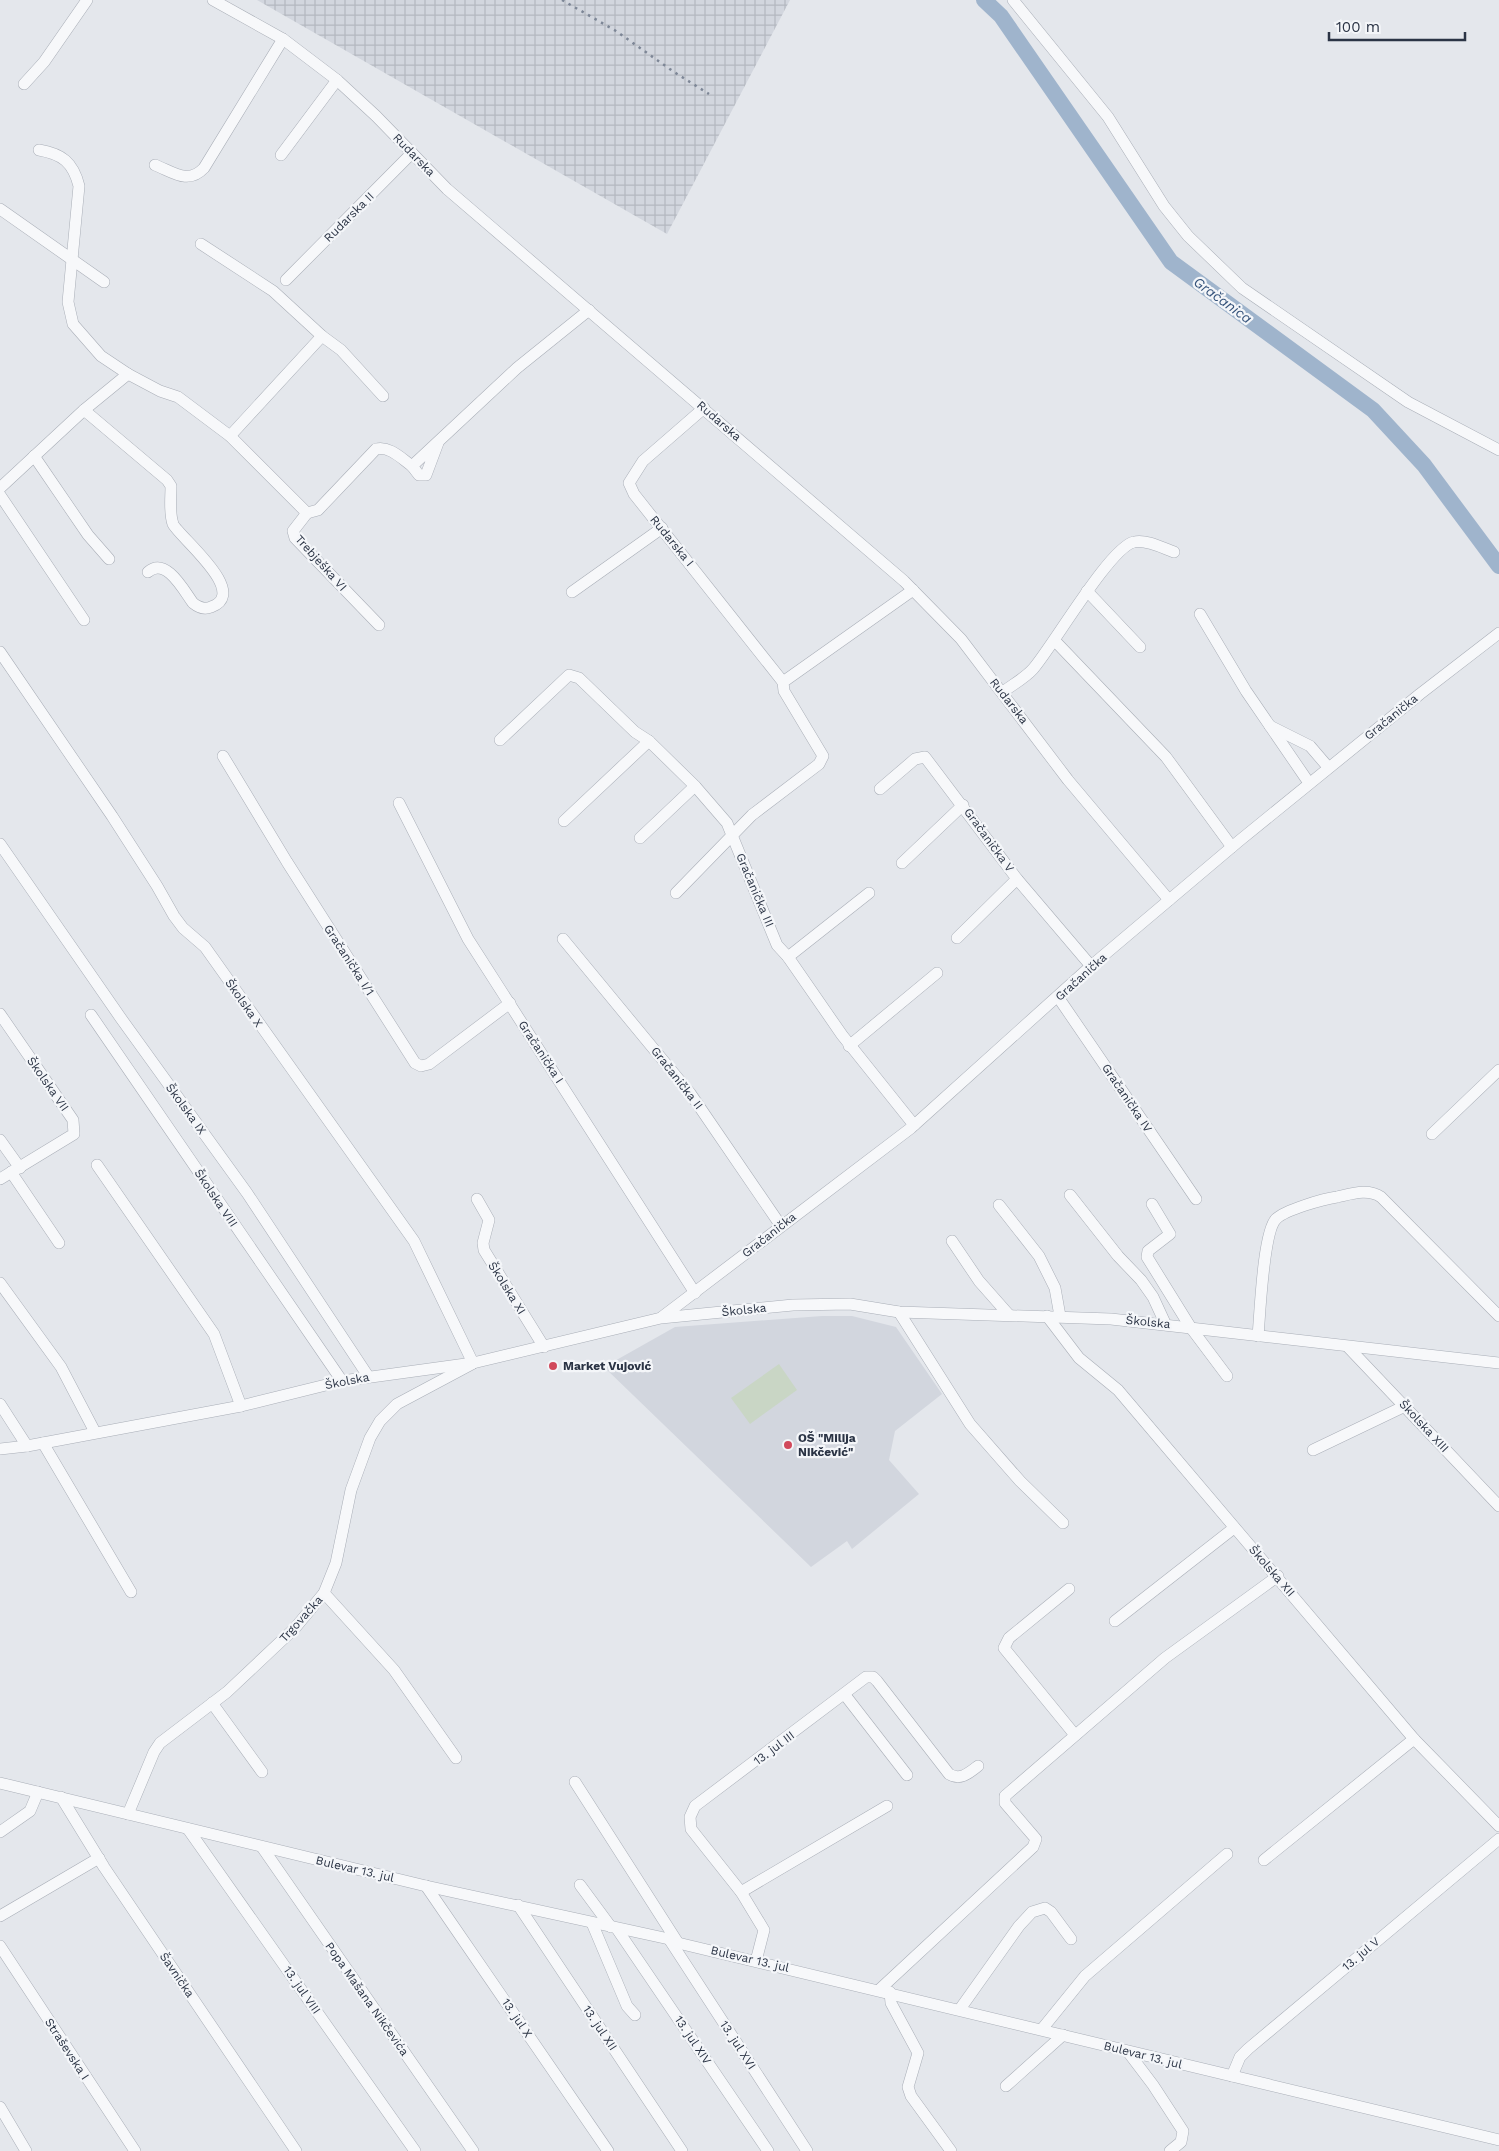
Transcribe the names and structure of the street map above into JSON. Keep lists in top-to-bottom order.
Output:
{
  "streets": {
    "street": [
      "Rudarska",
      "Rudarska II",
      "Rudarska I",
      "Trebješka VI",
      "Gračanička",
      "Gračanička V",
      "Gračanička III",
      "Gračanička I/1",
      "Školska X",
      "Gračanička I",
      "Gračanička II",
      "Školska VII",
      "Gračanička IV",
      "Školska IX",
      "Školska VIII",
      "Školska XI",
      "Školska",
      "Školska XIII",
      "Školska XII",
      "Trgovačka",
      "13. jul III",
      "Bulevar 13. jul",
      "13. jul V",
      "Šavnička",
      "13. jul VIII",
      "Popa Mašana Nikčevića",
      "13. jul X",
      "13. jul XII",
      "13. jul XIV",
      "13. jul XVI",
      "Straševska I"
    ]
  },
  "crossings": [
    ["Rudarska", "Rudarska II"],
    ["Rudarska", "Rudarska I"],
    ["Rudarska", "Gračanička"],
    ["Rudarska I", "Gračanička III"],
    ["Gračanička", "Gračanička V"],
    ["Gračanička", "Gračanička III"],
    ["Gračanička", "Gračanička I"],
    ["Gračanička", "Gračanička II"],
    ["Gračanička", "Gračanička IV"],
    ["Gračanička", "Školska"],
    ["Gračanička I/1", "Gračanička I"],
    ["Školska X", "Školska"],
    ["Školska X", "Trgovačka"],
    ["Školska IX", "Školska"],
    ["Školska VIII", "Školska"],
    ["Školska XI", "Školska"],
    ["Školska", "Školska XIII"],
    ["Školska", "Školska XII"],
    ["Školska", "Trgovačka"],
    ["Trgovačka", "Bulevar 13. jul"],
    ["13. jul III", "Bulevar 13. jul"],
    ["Bulevar 13. jul", "13. jul V"],
    ["Bulevar 13. jul", "Šavnička"],
    ["Bulevar 13. jul", "13. jul VIII"],
    ["Bulevar 13. jul", "Popa Mašana Nikčevića"],
    ["Bulevar 13. jul", "13. jul X"],
    ["Bulevar 13. jul", "13. jul XII"],
    ["Bulevar 13. jul", "13. jul XIV"],
    ["Bulevar 13. jul", "13. jul XVI"]
  ],
  "water": ["Gračanica"],
  "places": ["Market Vujović", "OŠ \"Milija Nikčević\""],
  "scale_bar": "100 m"
}
